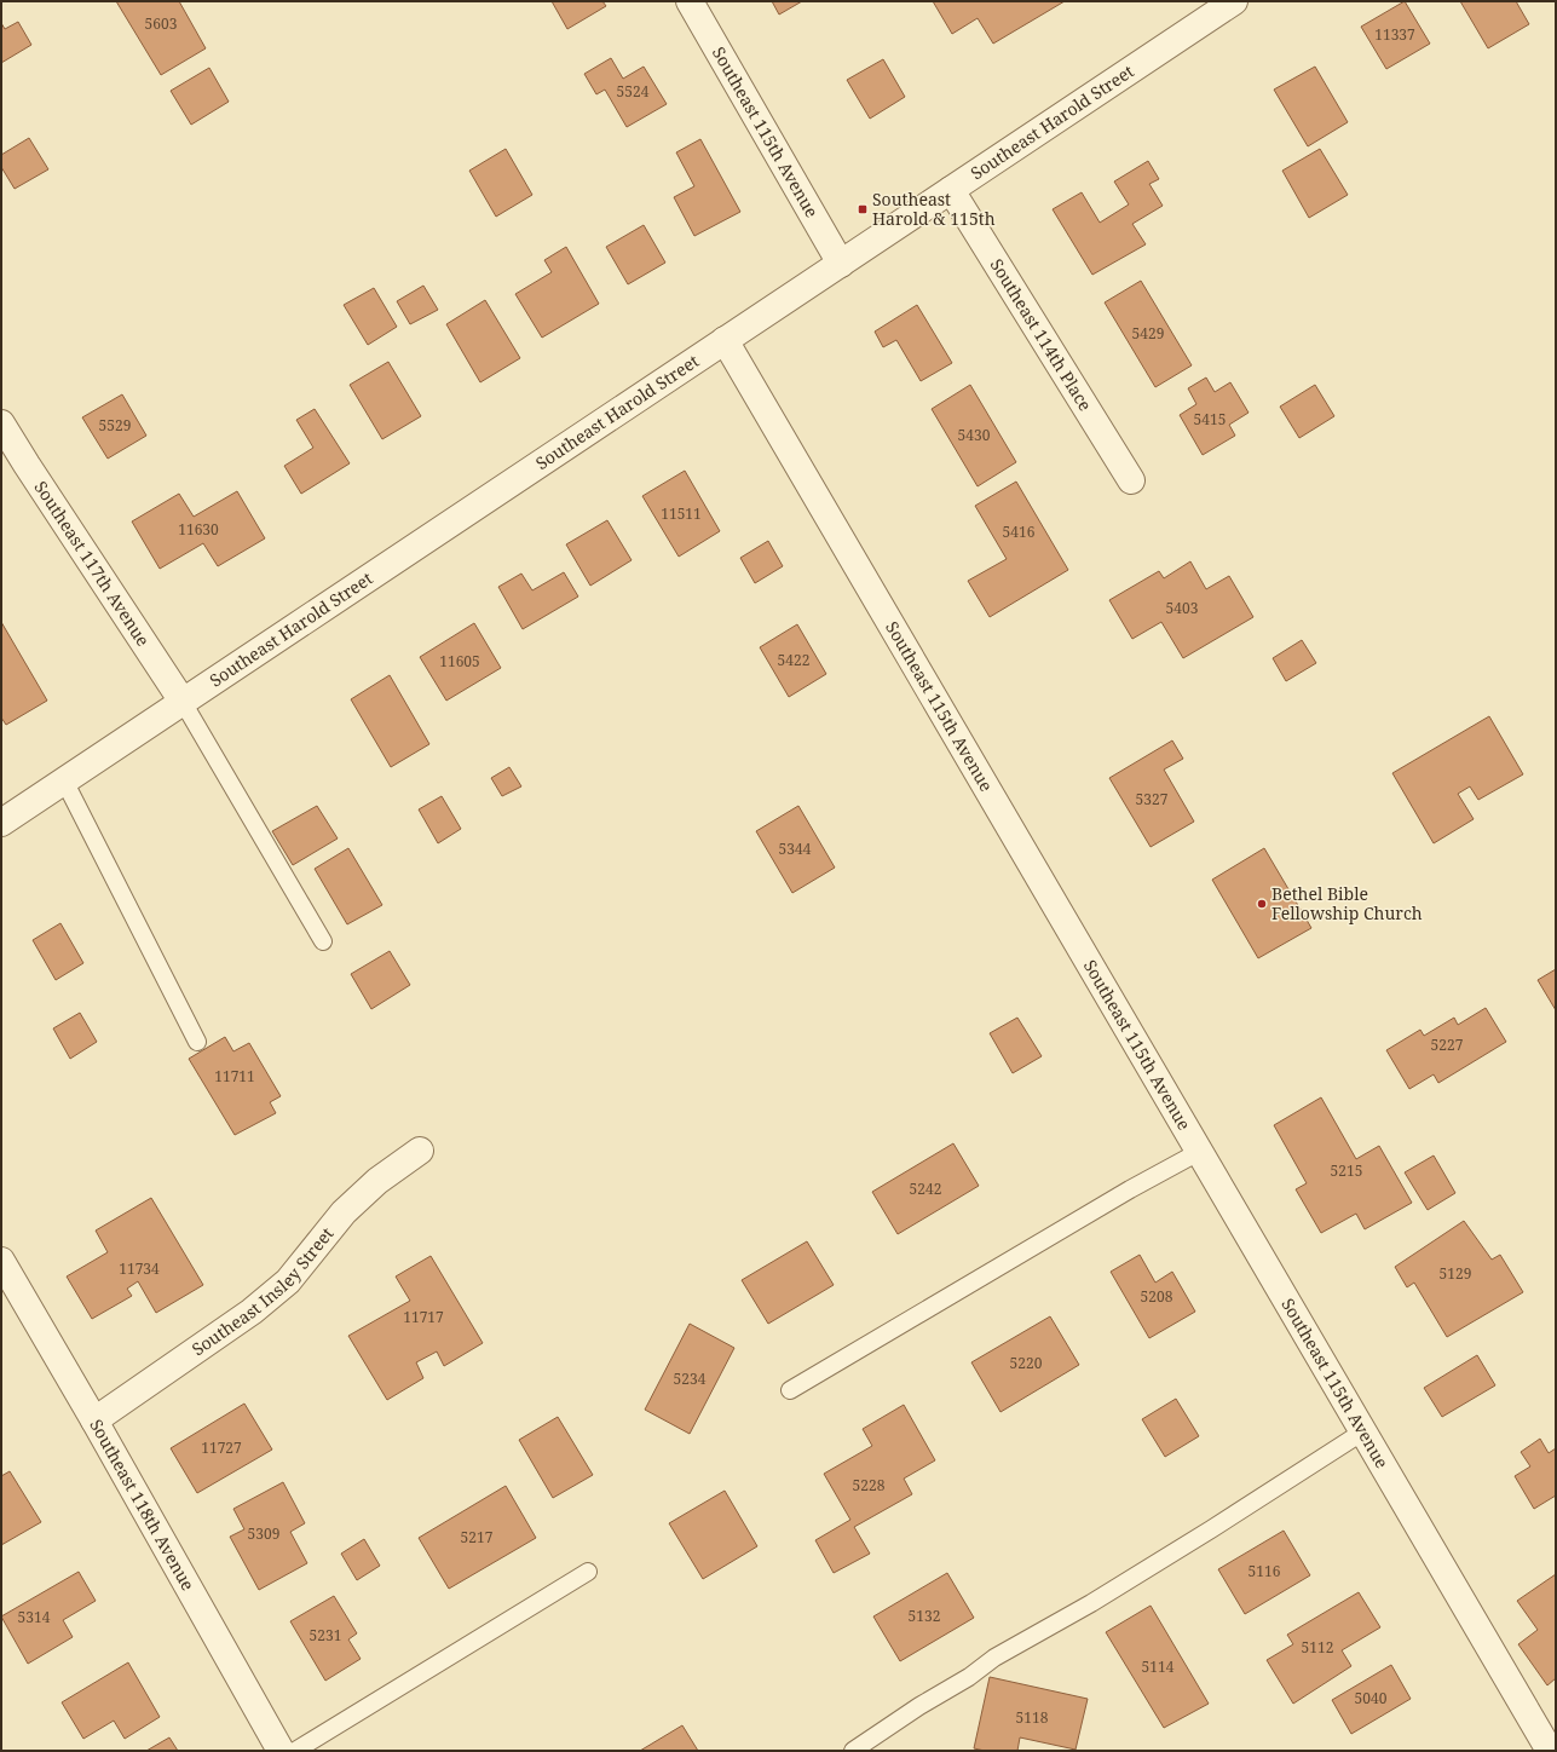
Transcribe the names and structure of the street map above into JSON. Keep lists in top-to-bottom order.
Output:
{
  "streets": {
    "street": [
      "Southeast Harold Street",
      "Southeast 115th Avenue",
      "Southeast 114th Place",
      "Southeast 117th Avenue",
      "Southeast Insley Street",
      "Southeast 118th Avenue"
    ]
  },
  "crossings": [
    ["Southeast Harold Street", "Southeast 115th Avenue"],
    ["Southeast Harold Street", "Southeast 114th Place"],
    ["Southeast Harold Street", "Southeast 117th Avenue"],
    ["Southeast Insley Street", "Southeast 118th Avenue"]
  ],
  "places": {
    "transit": ["Southeast Harold & 115th"],
    "other": ["Bethel Bible Fellowship Church"]
  },
  "house_numbers": [
    "5603",
    "11337",
    "5524",
    "5429",
    "5415",
    "5529",
    "5430",
    "11511",
    "11630",
    "5416",
    "5403",
    "5422",
    "11605",
    "5327",
    "5344",
    "5227",
    "11711",
    "5215",
    "5242",
    "11734",
    "5129",
    "5208",
    "11717",
    "5220",
    "5234",
    "11727",
    "5228",
    "5309",
    "5217",
    "5116",
    "5132",
    "5314",
    "5231",
    "5112",
    "5114",
    "5040",
    "5118"
  ]
}
